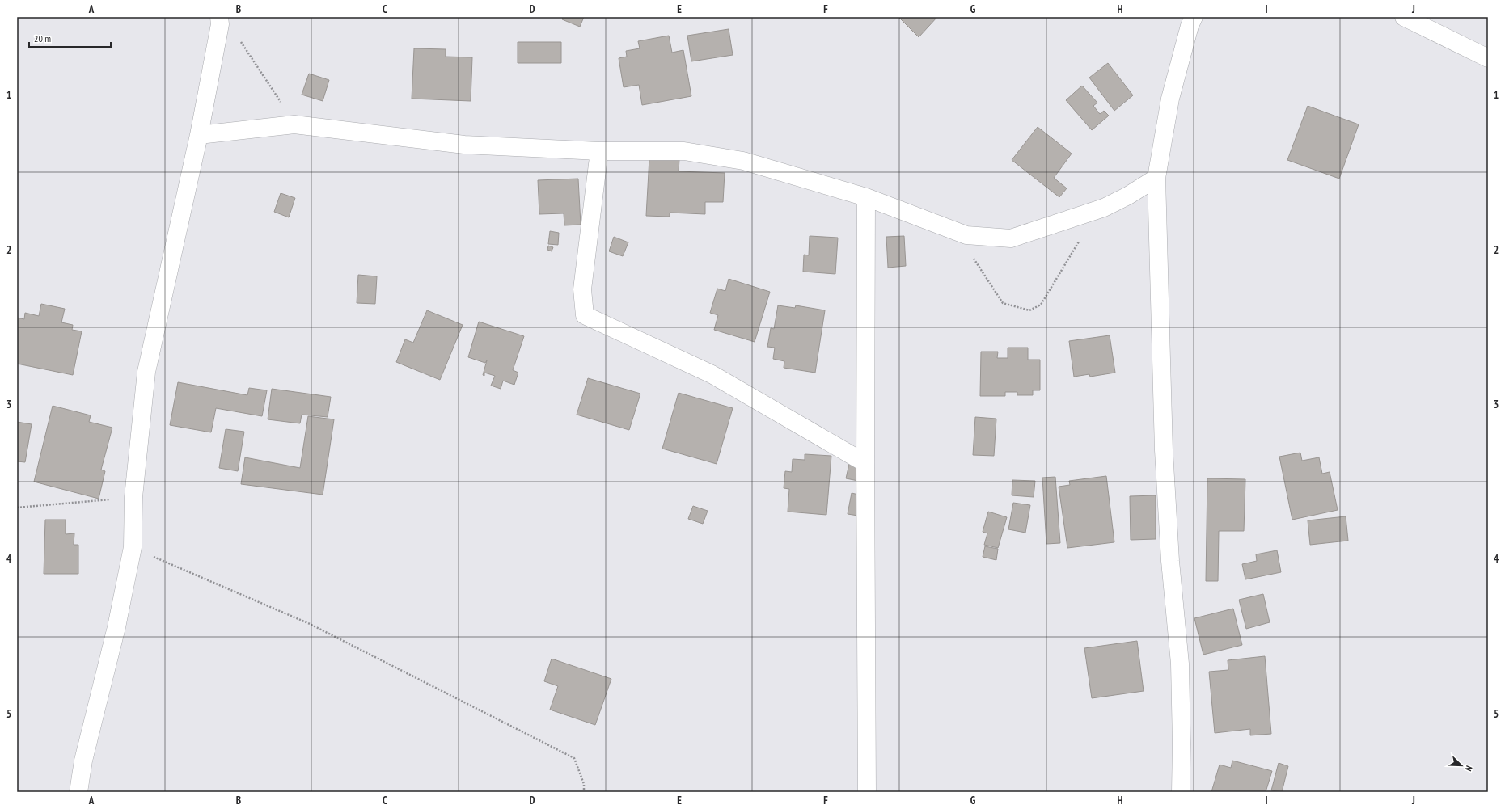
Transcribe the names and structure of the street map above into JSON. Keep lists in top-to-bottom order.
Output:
{
  "scale_bar": "20 m",
  "north": "bottom right",
  "grid": {
    "columns": [
      "A",
      "B",
      "C",
      "D",
      "E",
      "F",
      "G",
      "H",
      "I",
      "J"
    ],
    "rows": [
      "1",
      "2",
      "3",
      "4",
      "5"
    ]
  }
}
